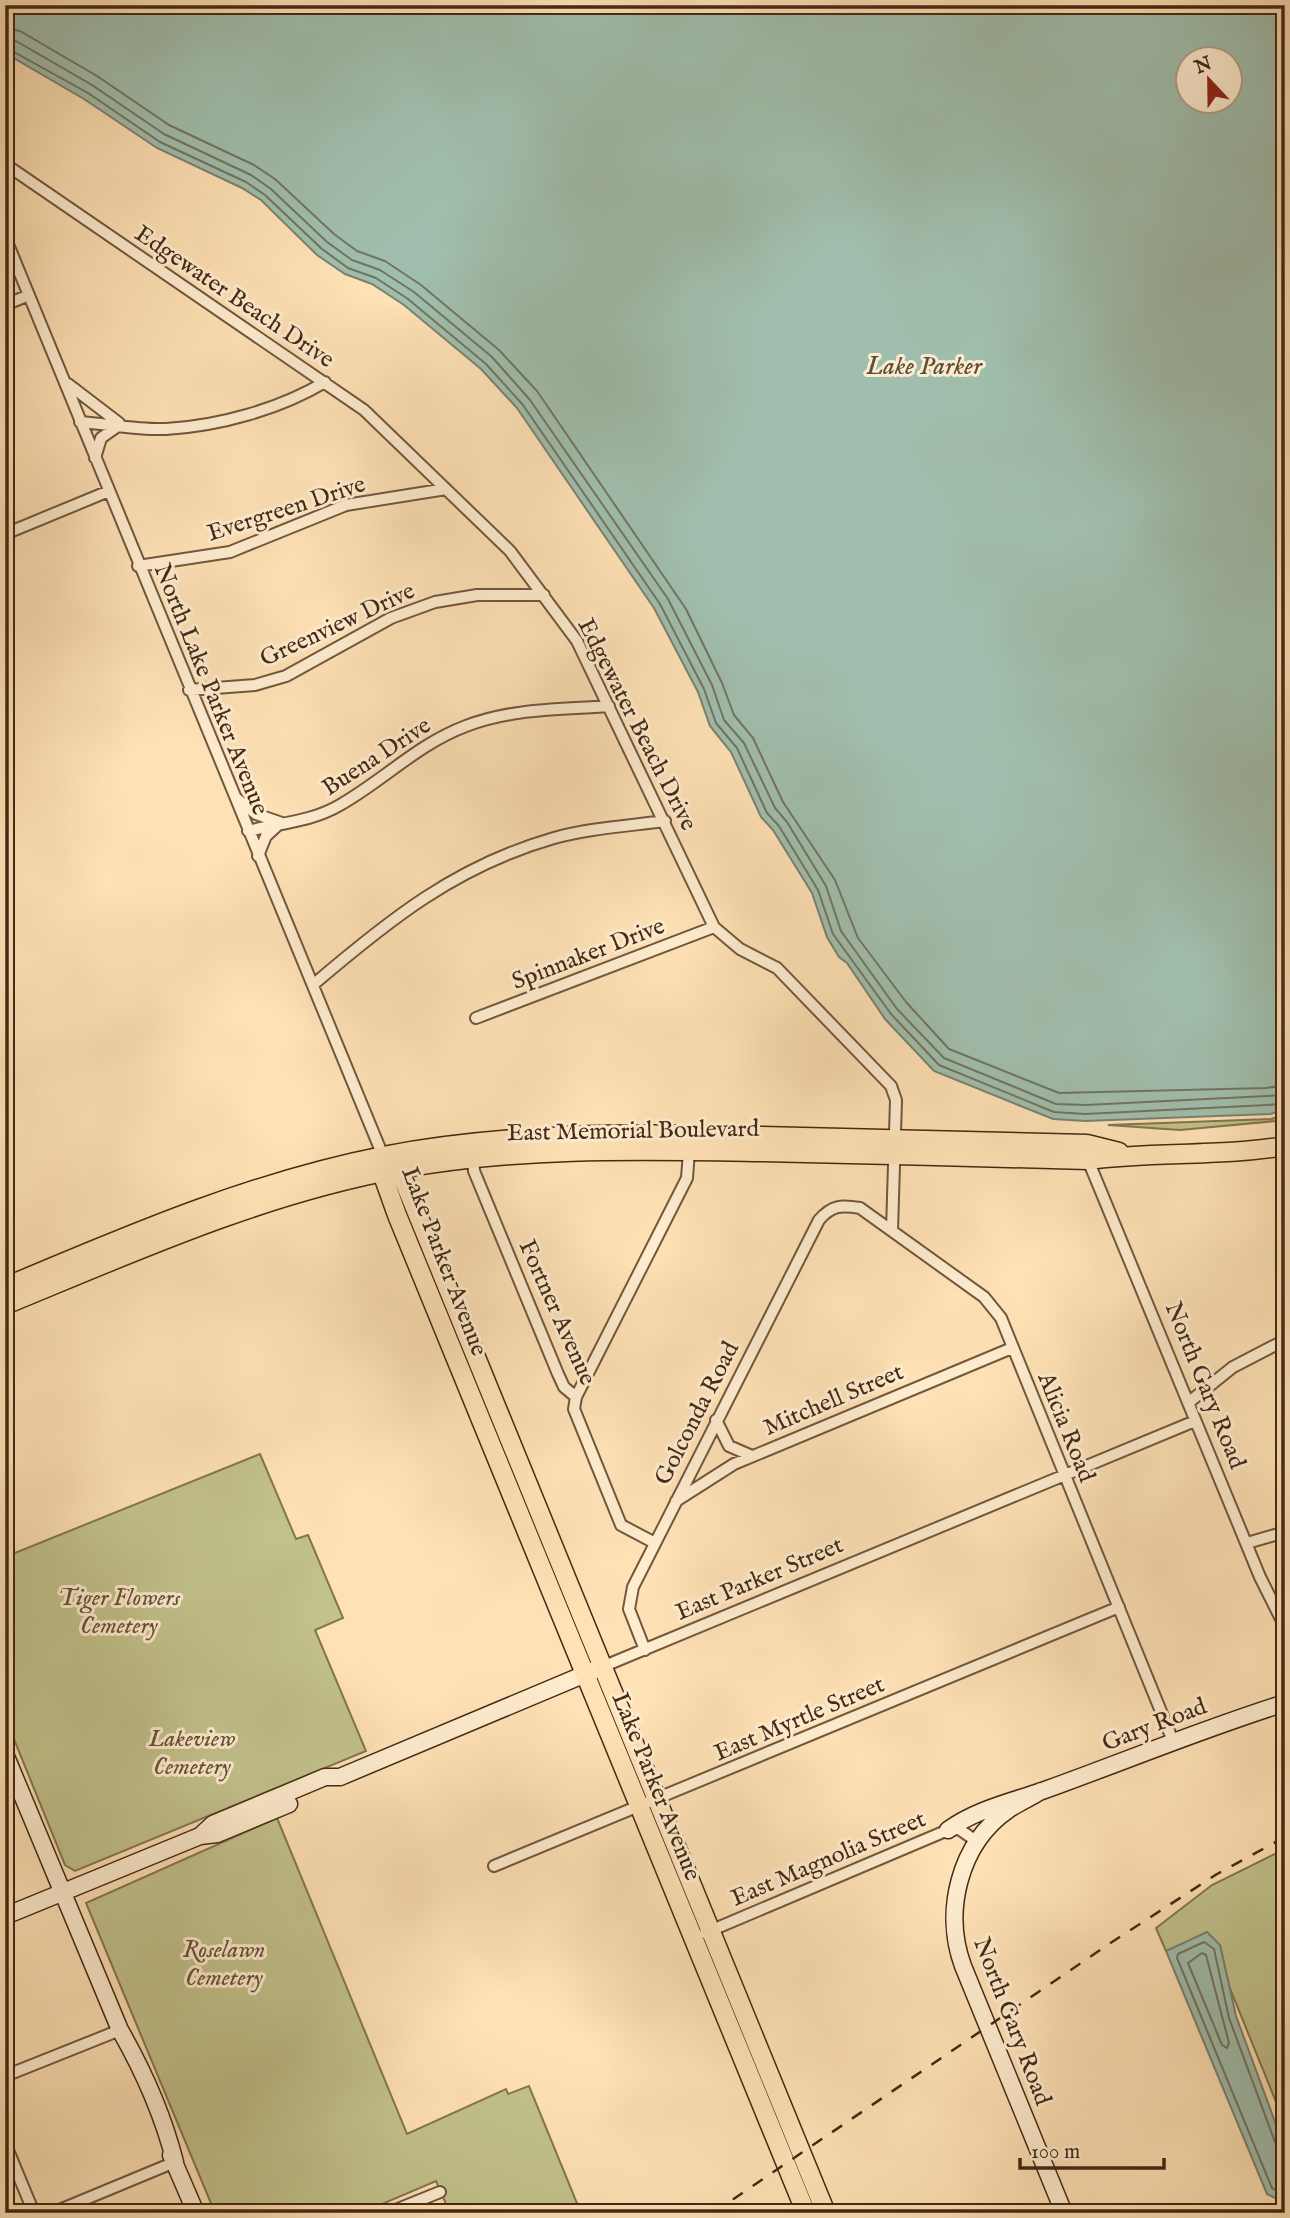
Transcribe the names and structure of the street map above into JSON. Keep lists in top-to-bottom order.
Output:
{
  "streets": {
    "main road": ["East Memorial Boulevard", "Lake Parker Avenue"],
    "street": [
      "Edgewater Beach Drive",
      "Evergreen Drive",
      "Greenview Drive",
      "North Lake Parker Avenue",
      "Buena Drive",
      "Spinnaker Drive",
      "Fortner Avenue",
      "North Gary Road",
      "Mitchell Street",
      "Golconda Road",
      "Alicia Road",
      "East Parker Street",
      "East Myrtle Street",
      "Gary Road",
      "East Magnolia Street"
    ]
  },
  "crossings": [
    ["Edgewater Beach Drive", "Evergreen Drive"],
    ["Edgewater Beach Drive", "Greenview Drive"],
    ["Edgewater Beach Drive", "Buena Drive"],
    ["Edgewater Beach Drive", "Spinnaker Drive"],
    ["Edgewater Beach Drive", "East Memorial Boulevard"],
    ["Edgewater Beach Drive", "Alicia Road"],
    ["Evergreen Drive", "North Lake Parker Avenue"],
    ["Greenview Drive", "North Lake Parker Avenue"],
    ["North Lake Parker Avenue", "Buena Drive"],
    ["North Lake Parker Avenue", "East Memorial Boulevard"],
    ["North Lake Parker Avenue", "Lake Parker Avenue"],
    ["East Memorial Boulevard", "Lake Parker Avenue"],
    ["East Memorial Boulevard", "Fortner Avenue"],
    ["East Memorial Boulevard", "North Gary Road"],
    ["Lake Parker Avenue", "East Parker Street"],
    ["Lake Parker Avenue", "East Myrtle Street"],
    ["Lake Parker Avenue", "East Magnolia Street"],
    ["Fortner Avenue", "Golconda Road"],
    ["North Gary Road", "East Parker Street"],
    ["North Gary Road", "Gary Road"],
    ["North Gary Road", "East Magnolia Street"],
    ["Mitchell Street", "Golconda Road"],
    ["Mitchell Street", "Alicia Road"],
    ["Golconda Road", "Alicia Road"],
    ["Golconda Road", "East Parker Street"],
    ["Alicia Road", "East Parker Street"],
    ["Alicia Road", "East Myrtle Street"],
    ["Alicia Road", "Gary Road"]
  ],
  "water": ["Lake Parker"],
  "parks": ["Tiger Flowers Cemetery", "Lakeview Cemetery", "Roselawn Cemetery"],
  "scale_bar": "100 m",
  "north": "top"
}
